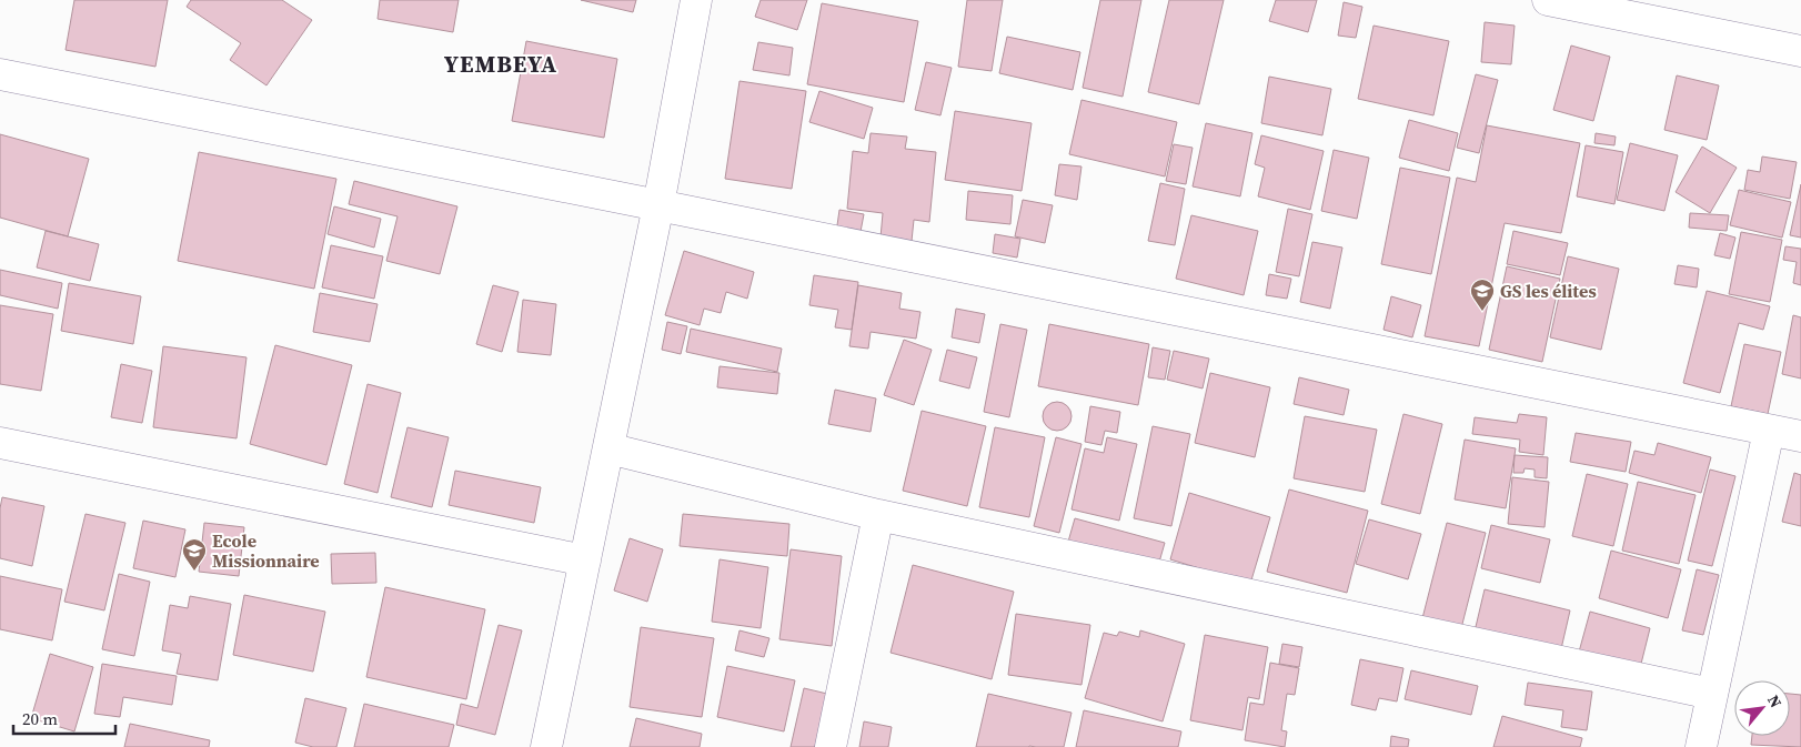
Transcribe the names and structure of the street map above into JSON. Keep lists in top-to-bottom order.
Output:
{
  "districts": ["YEMBEYA"],
  "places": {
    "school or university": ["GS les élites", "Ecole Missionnaire"]
  },
  "scale_bar": "20 m",
  "north": "top right"
}
